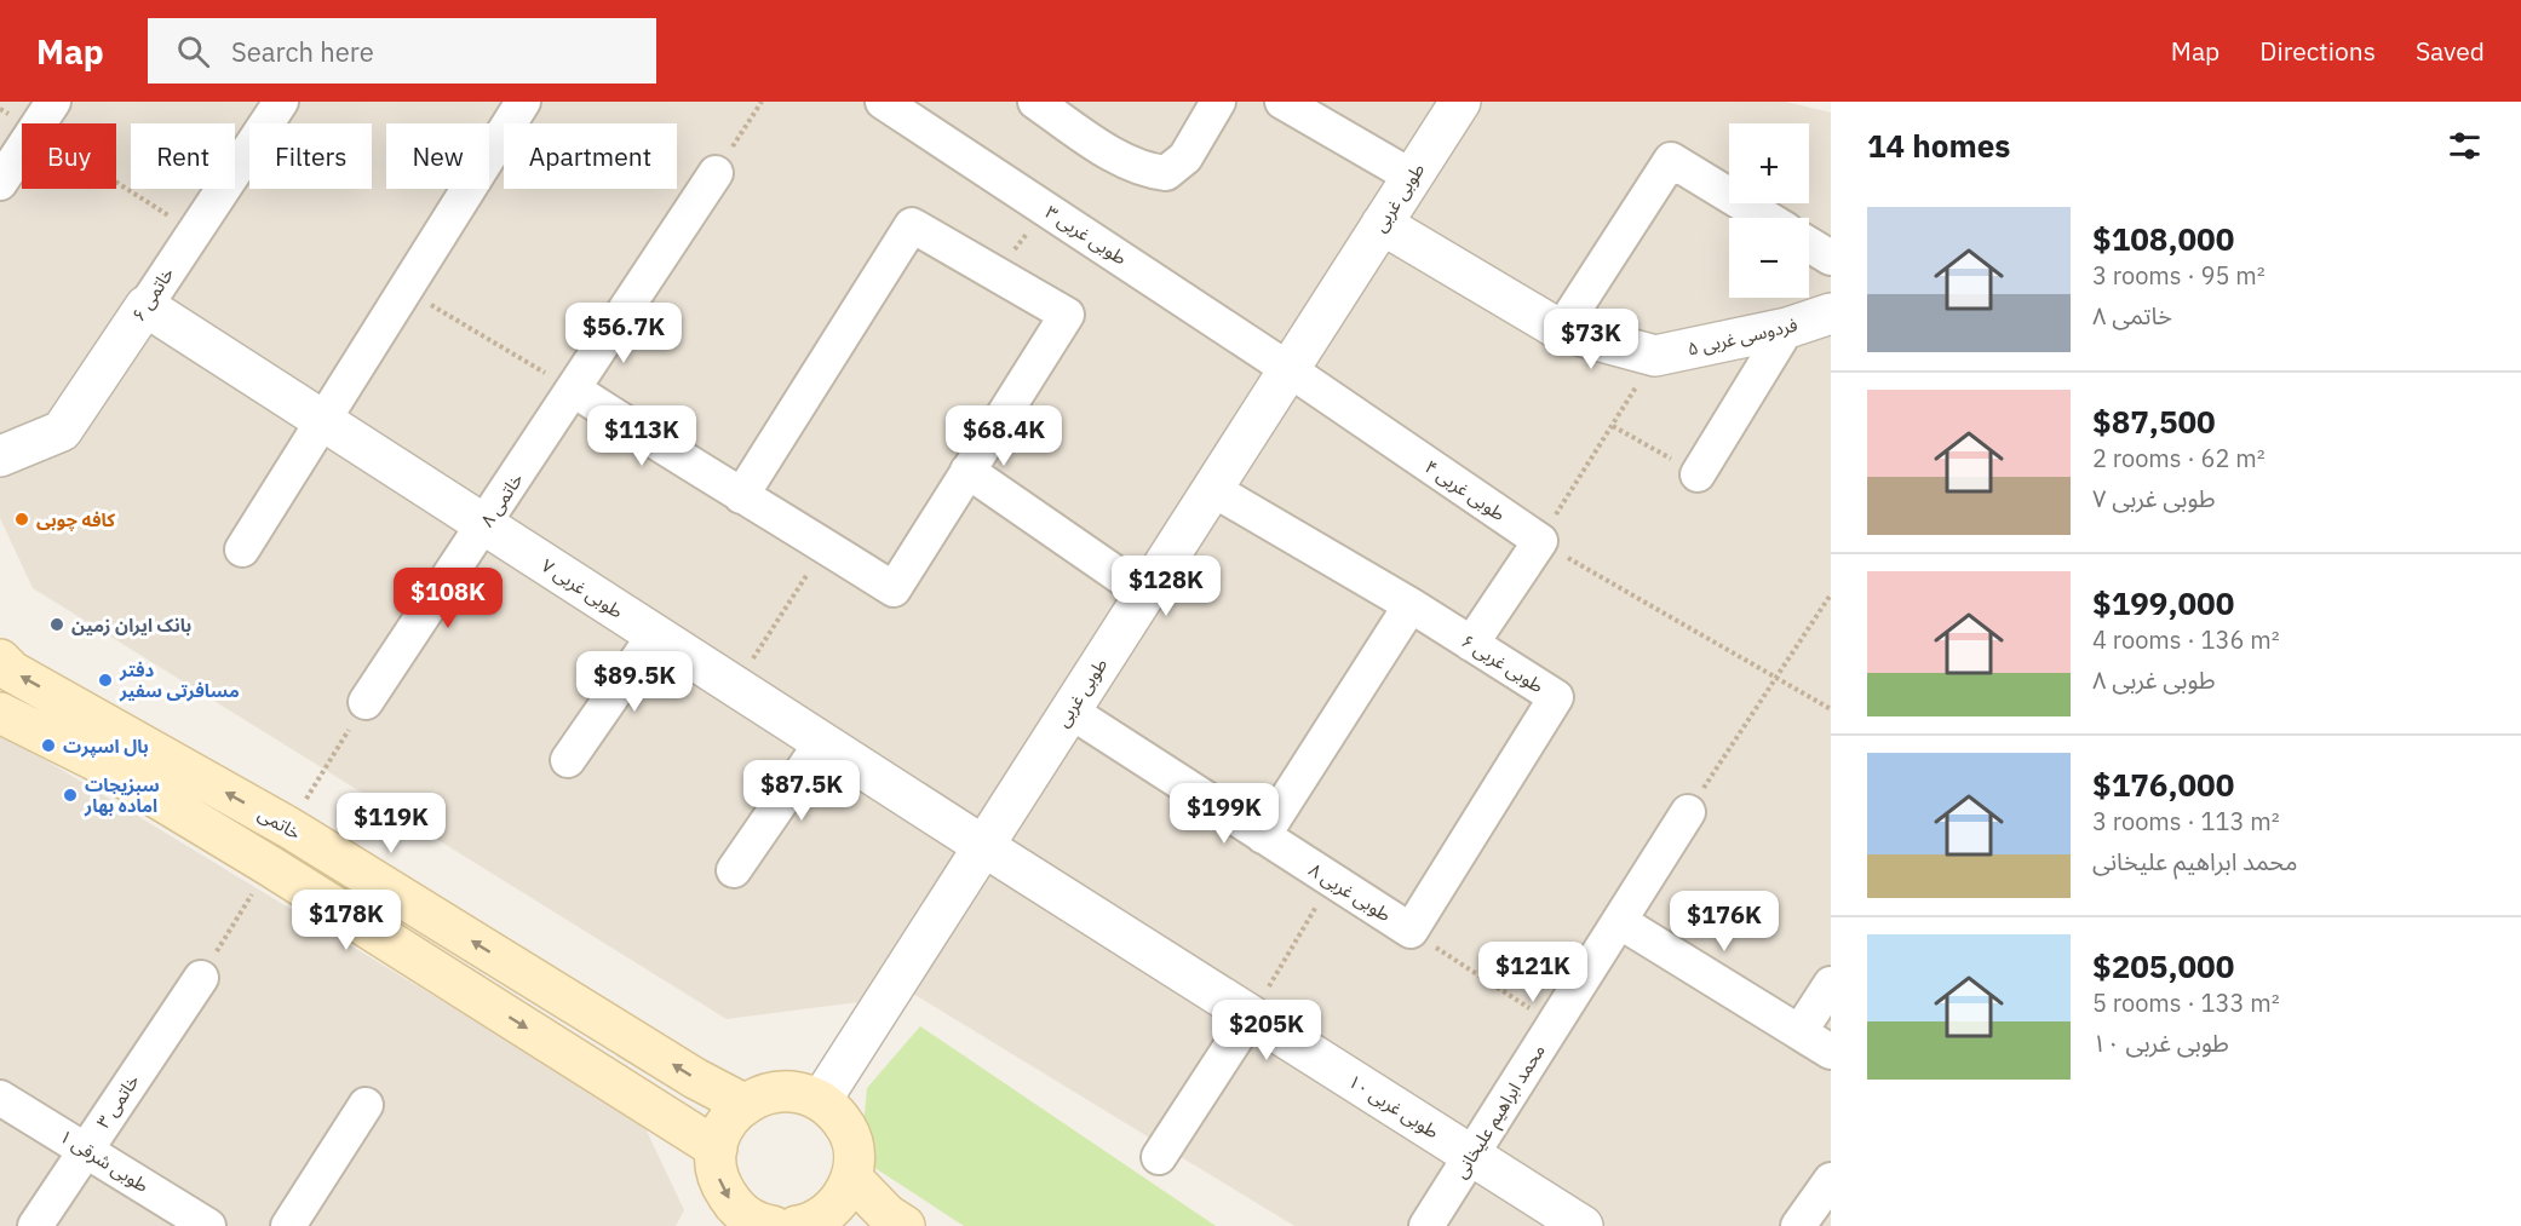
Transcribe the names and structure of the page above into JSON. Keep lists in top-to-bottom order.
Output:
{
  "streets": {
    "main road": ["خاتمی"],
    "street": [
      "طوبی غربی",
      "طوبی غربی ۳",
      "خاتمی ۶",
      "فردوسی غربی ۵",
      "طوبی غربی ۴",
      "خاتمی ۸",
      "طوبی غربی ۷",
      "طوبی غربی ۶",
      "طوبی غربی ۸",
      "خاتمی ۳",
      "طوبی غربی ۱۰",
      "محمد ابراهیم علیخانی",
      "طوبی شرقی ۱"
    ]
  },
  "crossings": [
    ["طوبی غربی", "طوبی غربی ۳"],
    ["طوبی غربی", "فردوسی غربی ۵"],
    ["طوبی غربی", "طوبی غربی ۴"],
    ["طوبی غربی", "طوبی غربی ۷"],
    ["طوبی غربی", "طوبی غربی ۶"],
    ["طوبی غربی", "طوبی غربی ۸"],
    ["طوبی غربی", "طوبی غربی ۱۰"],
    ["طوبی غربی ۳", "طوبی غربی ۴"],
    ["خاتمی ۶", "طوبی غربی ۷"],
    ["خاتمی ۸", "طوبی غربی ۷"],
    ["طوبی غربی ۷", "طوبی غربی ۱۰"],
    ["طوبی غربی ۶", "طوبی غربی ۸"],
    ["خاتمی ۳", "طوبی شرقی ۱"],
    ["طوبی غربی ۱۰", "محمد ابراهیم علیخانی"]
  ],
  "places": [
    "کافه چوبی",
    "بانک ایران زمین",
    "دفتر مسافرتی سفیر",
    "بال اسپرت",
    "سبزیجات اماده بهار"
  ],
  "page": {
    "header": "Map",
    "search": "Search here",
    "nav": ["Map", "Directions", "Saved"],
    "heading": "14 homes",
    "map_buttons": ["+", "−"],
    "chip": [
      "Buy",
      "Rent",
      "Filters",
      "New",
      "Apartment"
    ],
    "list": [
      {
        "name": "$108,000",
        "note": "3 rooms · 95 m² · خاتمی ۸"
      },
      {
        "name": "$87,500",
        "note": "2 rooms · 62 m² · طوبی غربی ۷"
      },
      {
        "name": "$199,000",
        "note": "4 rooms · 136 m² · طوبی غربی ۸"
      },
      {
        "name": "$176,000",
        "note": "3 rooms · 113 m² · محمد ابراهیم علیخانی"
      },
      {
        "name": "$205,000",
        "note": "5 rooms · 133 m² · طوبی غربی ۱۰"
      }
    ],
    "price": [
      "$56.7K",
      "$73K",
      "$113K",
      "$68.4K",
      "$128K",
      "$108K",
      "$89.5K",
      "$87.5K",
      "$199K",
      "$119K",
      "$178K",
      "$176K",
      "$121K",
      "$205K"
    ]
  }
}
